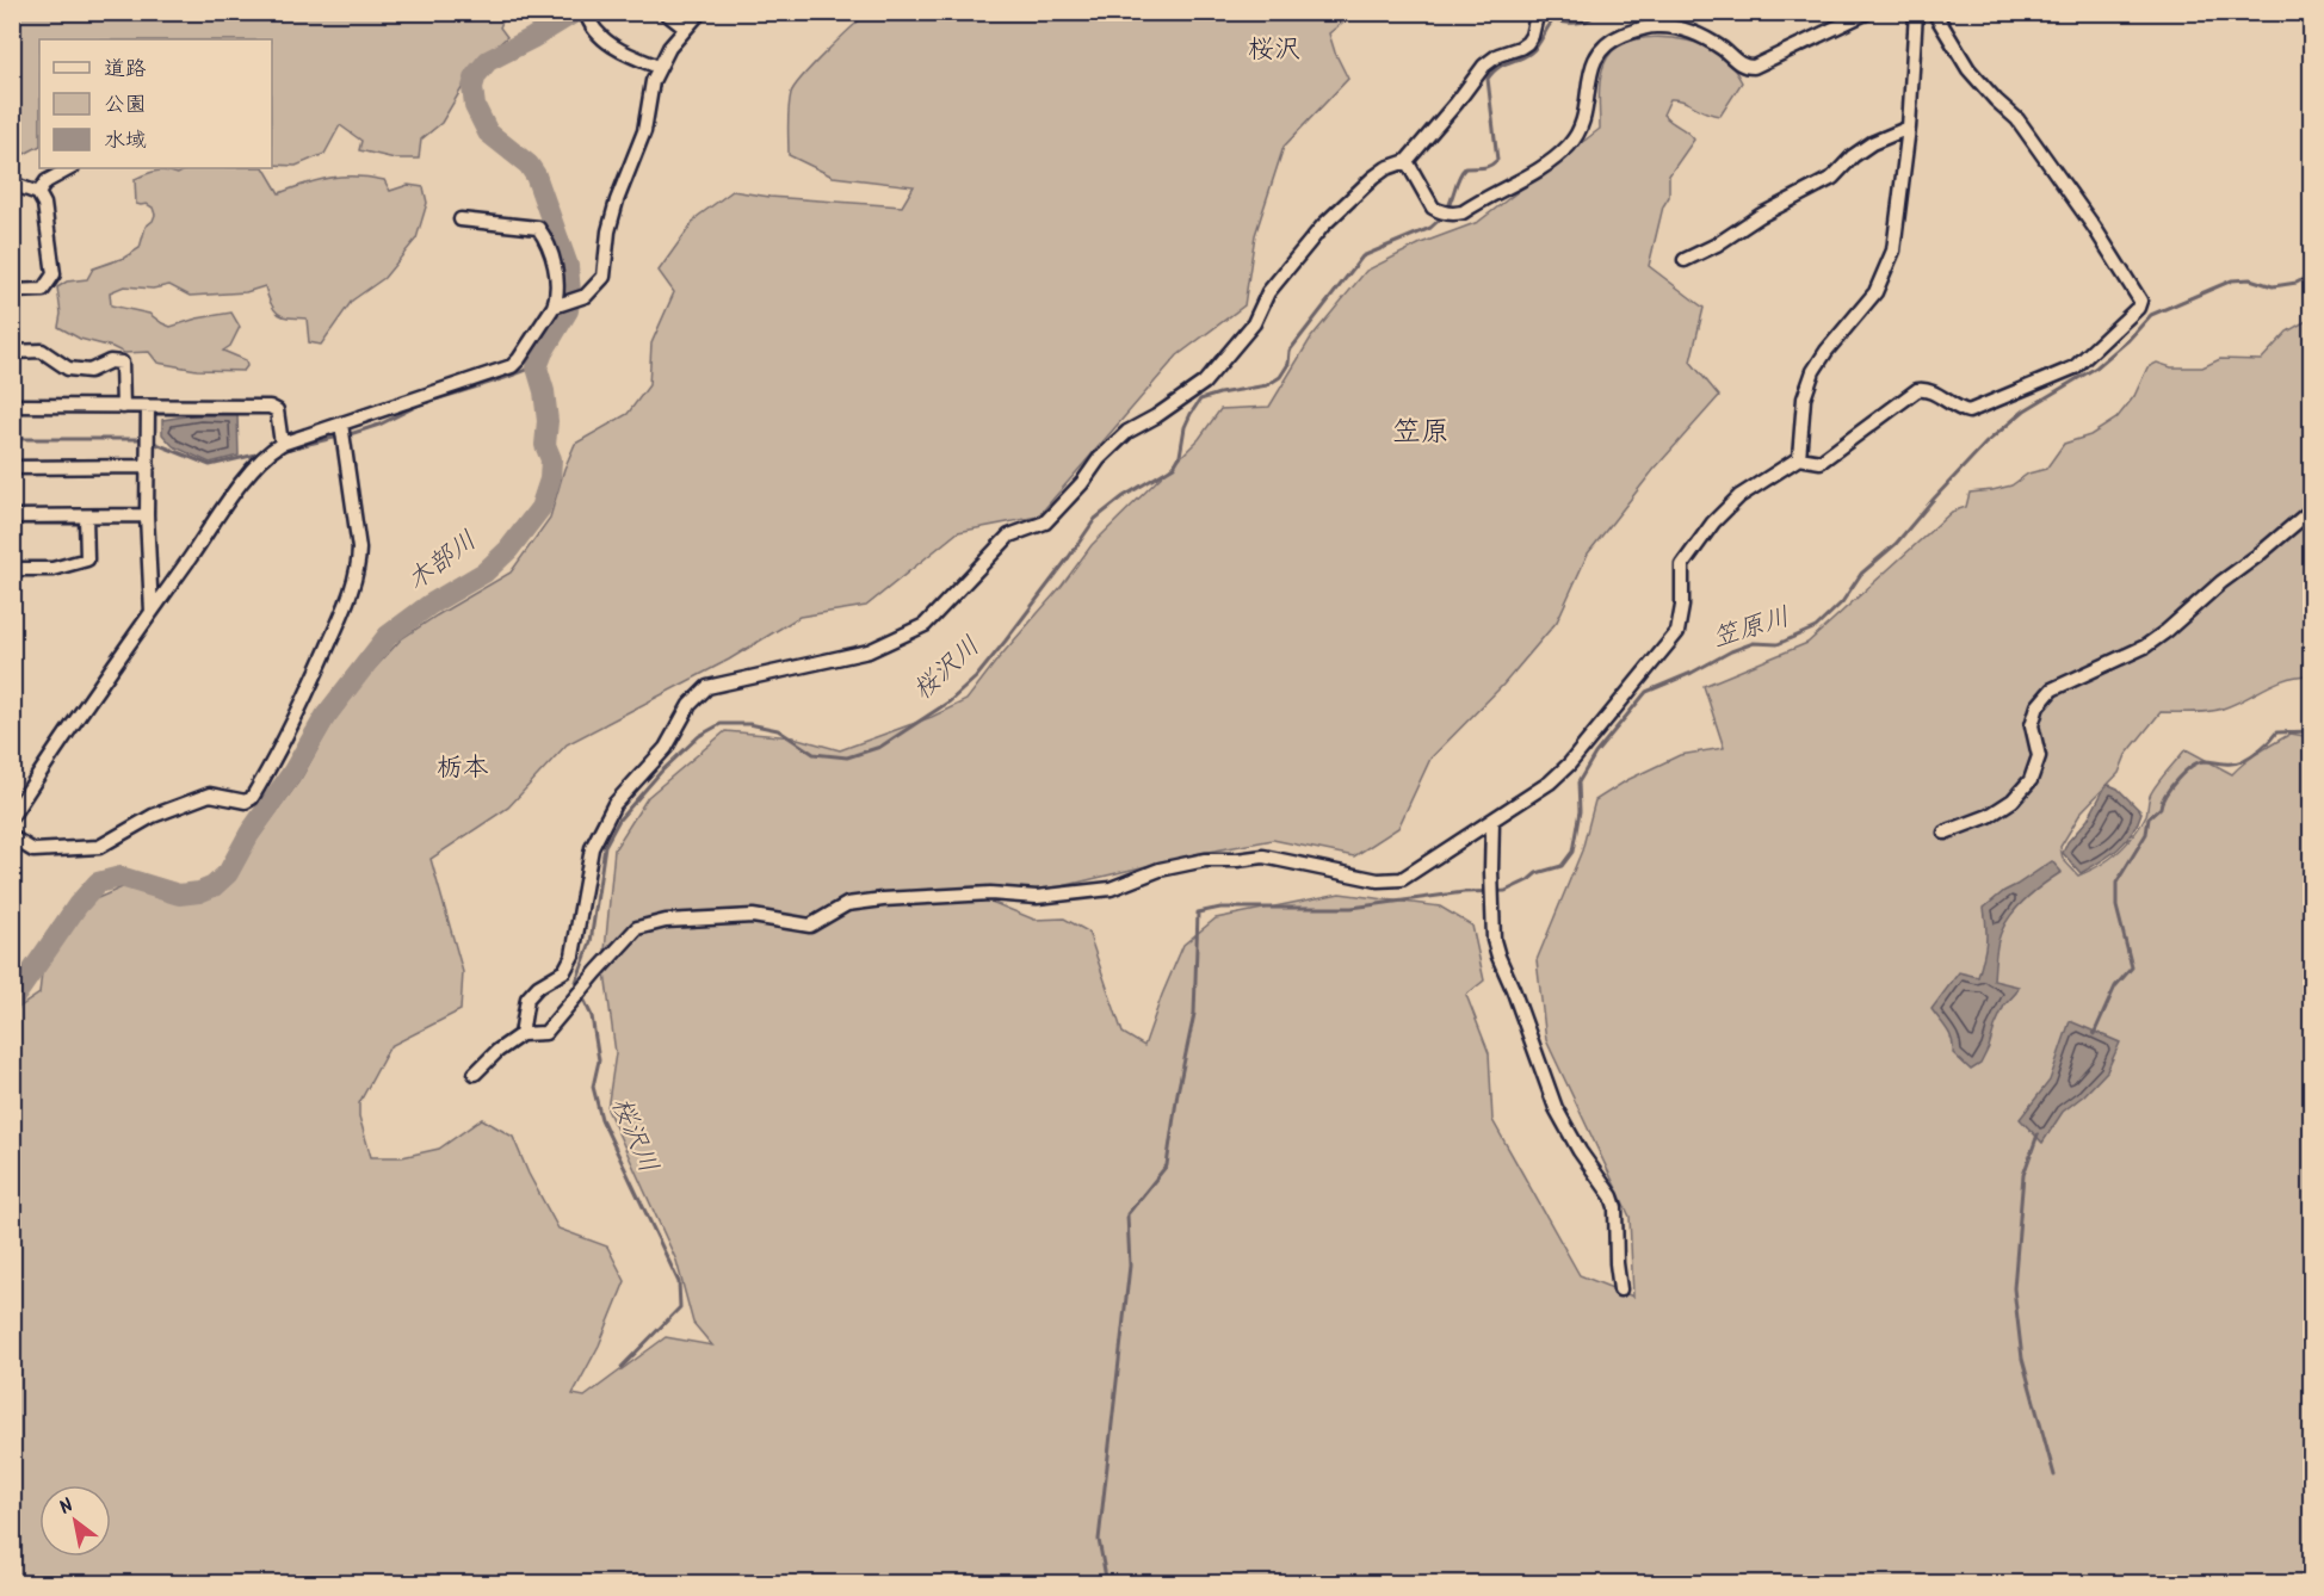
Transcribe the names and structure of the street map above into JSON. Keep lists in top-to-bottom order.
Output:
{
  "districts": ["桜沢", "笠原", "栃本"],
  "water": ["木部川", "笠原川", "桜沢川"],
  "legend": ["道路", "公園", "水域"],
  "north": "top left"
}
